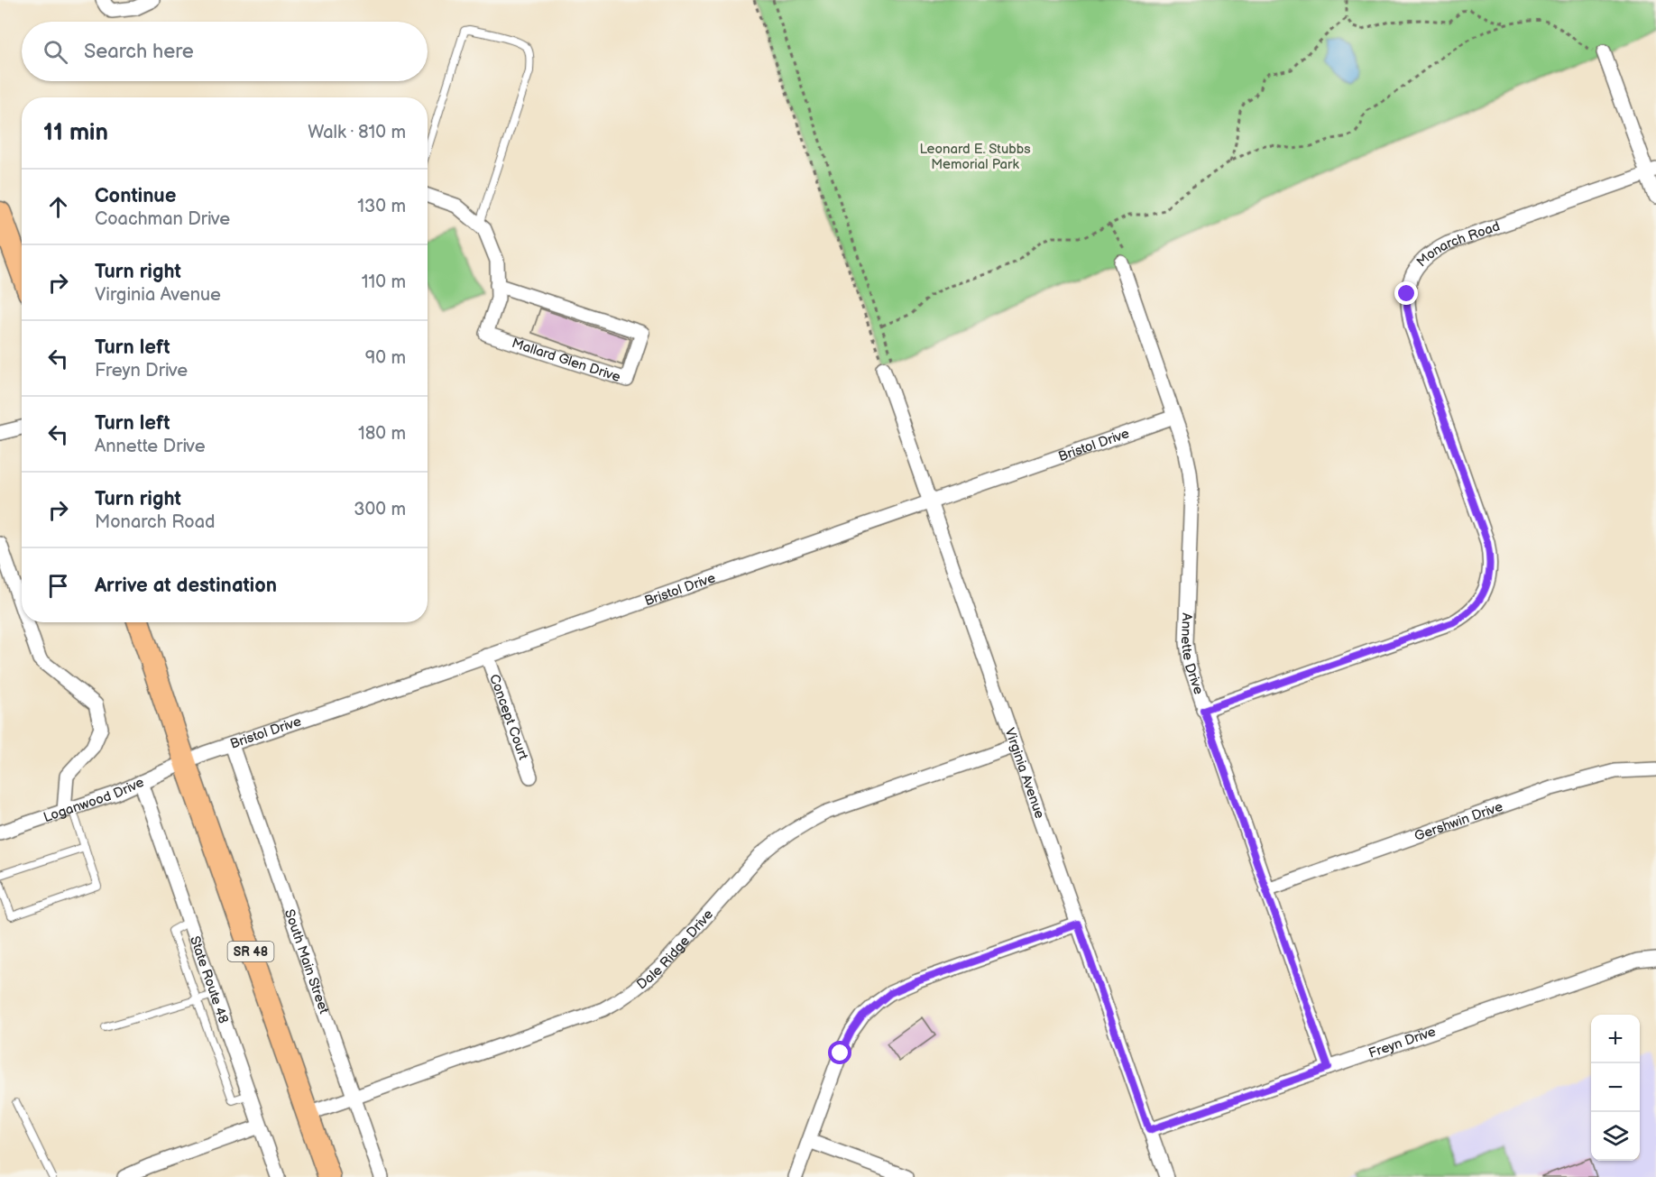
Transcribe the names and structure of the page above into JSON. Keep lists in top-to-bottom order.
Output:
{
  "streets": {
    "main road": ["SR 48"],
    "street": [
      "Monarch Road",
      "Mallard Glen Drive",
      "Bristol Drive",
      "Annette Drive",
      "Concept Court",
      "Virginia Avenue",
      "Loganwood Drive",
      "Gershwin Drive",
      "Dale Ridge Drive",
      "South Main Street",
      "State Route 48",
      "Freyn Drive"
    ]
  },
  "crossings": [
    ["Monarch Road", "Annette Drive"],
    ["Bristol Drive", "Annette Drive"],
    ["Bristol Drive", "Concept Court"],
    ["Bristol Drive", "Virginia Avenue"],
    ["Bristol Drive", "Loganwood Drive"],
    ["Bristol Drive", "SR 48"],
    ["Bristol Drive", "South Main Street"],
    ["Annette Drive", "Gershwin Drive"],
    ["Annette Drive", "Freyn Drive"],
    ["Virginia Avenue", "Dale Ridge Drive"],
    ["Virginia Avenue", "Freyn Drive"],
    ["Loganwood Drive", "SR 48"],
    ["Loganwood Drive", "State Route 48"],
    ["Dale Ridge Drive", "SR 48"],
    ["Dale Ridge Drive", "South Main Street"]
  ],
  "parks": ["Leonard E. Stubbs Memorial Park"],
  "page": {
    "search": "Search here",
    "heading": ["11 min", "Walk · 810 m"],
    "list": [
      ["Continue", "Coachman Drive", "130 m"],
      ["Turn right", "Virginia Avenue", "110 m"],
      ["Turn left", "Freyn Drive", "90 m"],
      ["Turn left", "Annette Drive", "180 m"],
      ["Turn right", "Monarch Road", "300 m"],
      "Arrive at destination"
    ],
    "map_buttons": ["+", "−"]
  }
}
